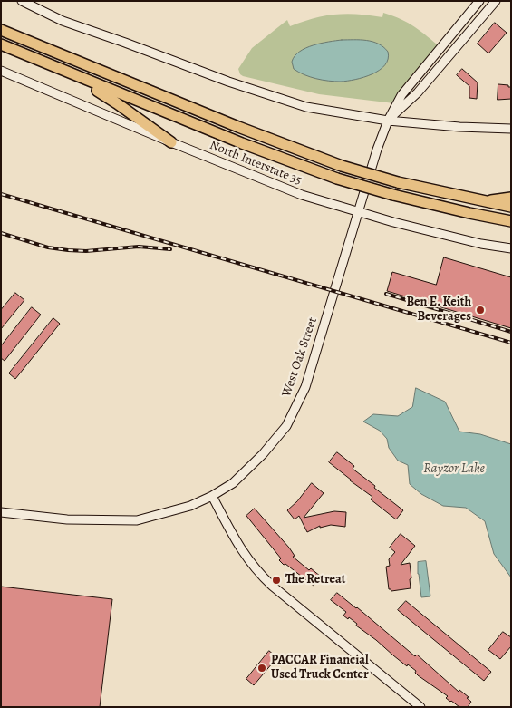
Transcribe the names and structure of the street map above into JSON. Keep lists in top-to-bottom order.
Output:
{
  "streets": {
    "main road": ["North Interstate 35", "West Oak Street"]
  },
  "crossings": [
    ["North Interstate 35", "West Oak Street"]
  ],
  "water": ["Rayzor Lake"],
  "places": ["Ben E. Keith Beverages", "The Retreat", "PACCAR Financial Used Truck Center"]
}
